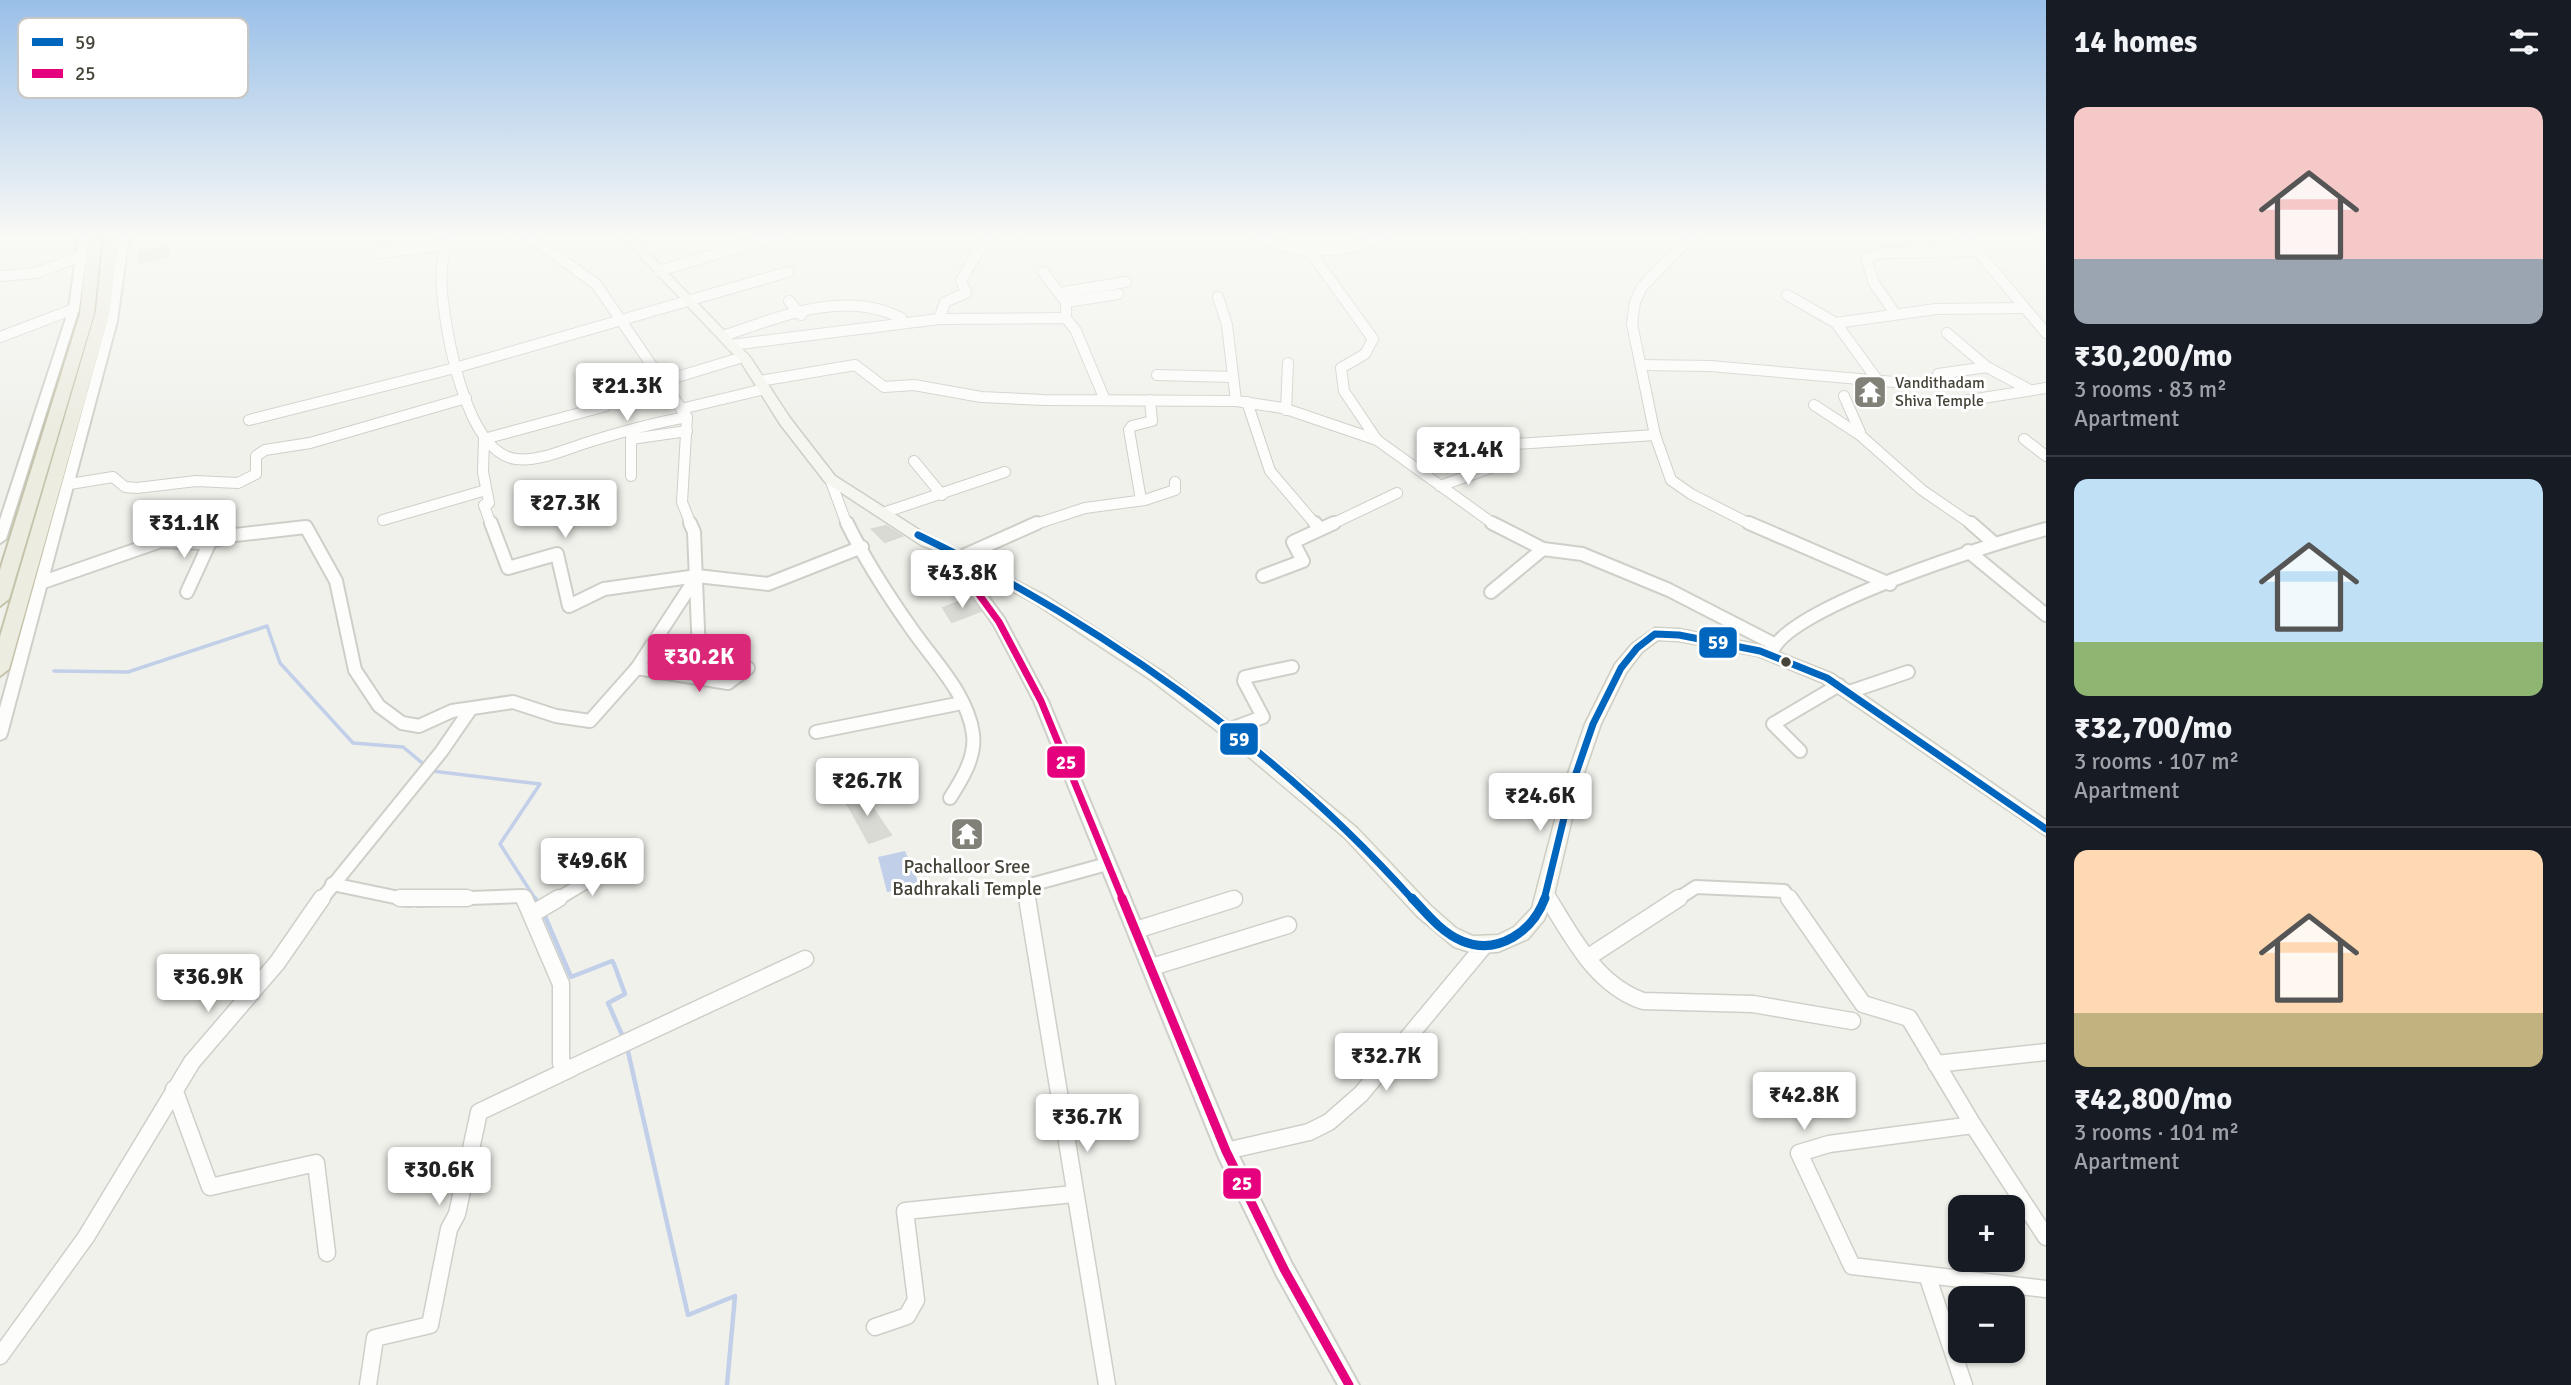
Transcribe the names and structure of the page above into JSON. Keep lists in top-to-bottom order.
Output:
{
  "places": {
    "temple": ["Vandithadam Shiva Temple", "Pachalloor Sree Badhrakali Temple"]
  },
  "lines": ["transit line 59", "transit line 25"],
  "legend": ["59", "25"],
  "page": {
    "heading": "14 homes",
    "list": [
      {
        "name": "₹30,200/mo",
        "note": "3 rooms · 83 m² · Apartment"
      },
      {
        "name": "₹32,700/mo",
        "note": "3 rooms · 107 m² · Apartment"
      },
      {
        "name": "₹42,800/mo",
        "note": "3 rooms · 101 m² · Apartment"
      }
    ],
    "price": [
      "₹21.3K",
      "₹21.4K",
      "₹27.3K",
      "₹31.1K",
      "₹43.8K",
      "₹30.2K",
      "₹26.7K",
      "₹24.6K",
      "₹49.6K",
      "₹36.9K",
      "₹32.7K",
      "₹42.8K",
      "₹36.7K",
      "₹30.6K"
    ],
    "map_buttons": ["+", "−"]
  }
}
